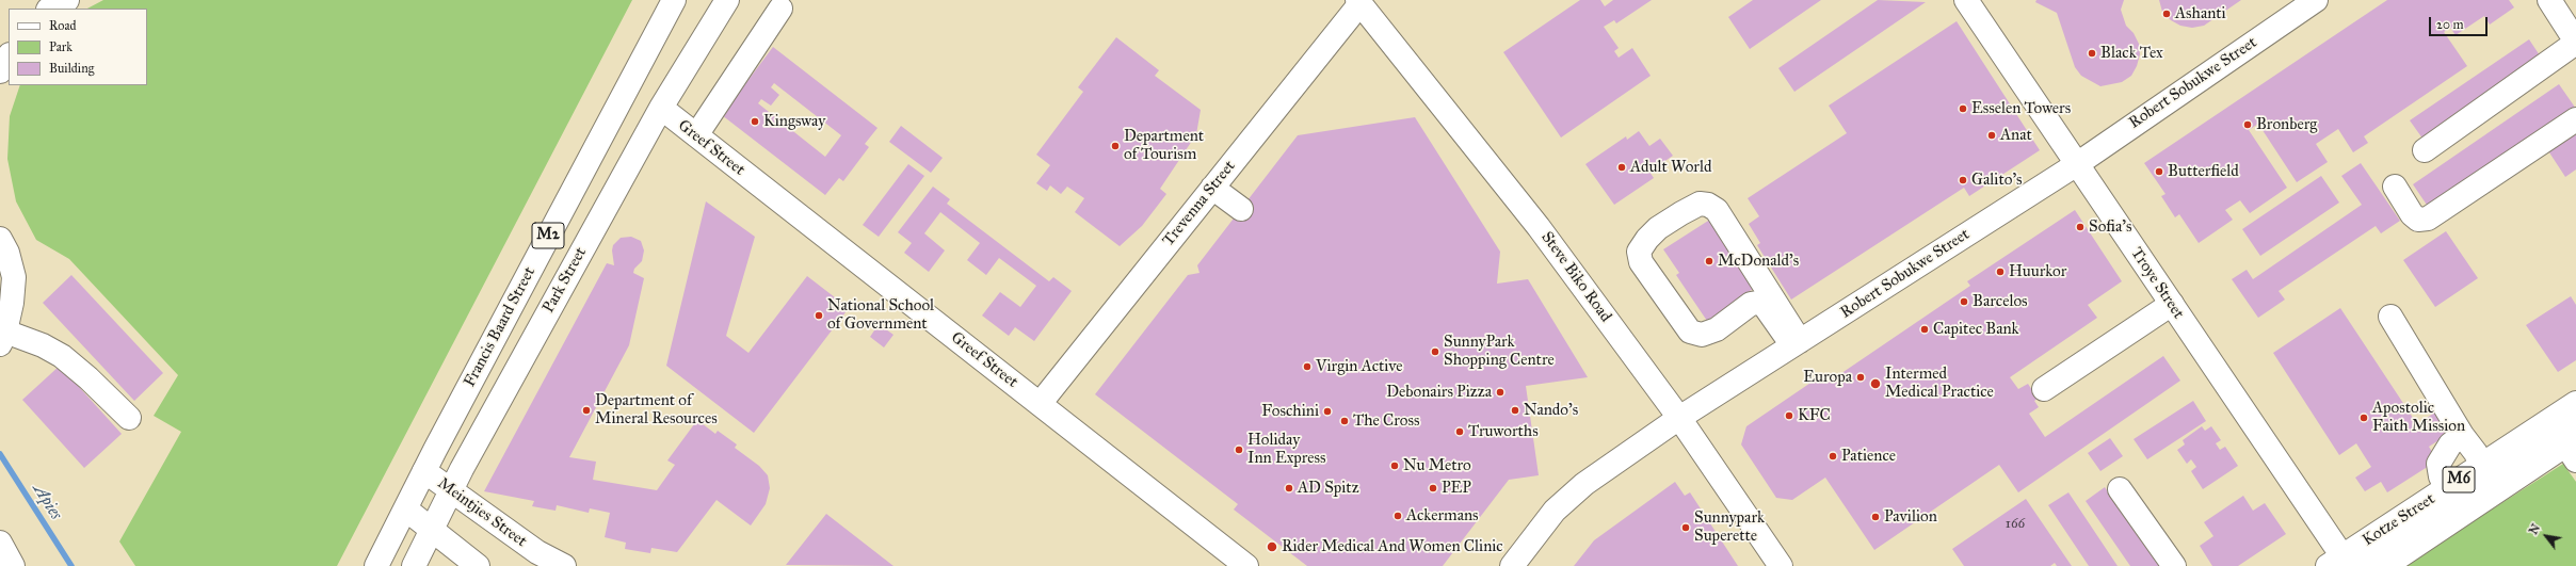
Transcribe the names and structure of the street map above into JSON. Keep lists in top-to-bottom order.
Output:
{
  "streets": {
    "street": [
      "Robert Sobukwe Street",
      "Greef Street",
      "Trevenna Street",
      "M2",
      "Steve Biko Road",
      "Park Street",
      "Troye Street",
      "Francis Baard Street",
      "M6",
      "Meintjies Street",
      "Kotze Street"
    ]
  },
  "crossings": [
    ["Robert Sobukwe Street", "Steve Biko Road"],
    ["Robert Sobukwe Street", "Troye Street"],
    ["Greef Street", "Trevenna Street"],
    ["Greef Street", "Park Street"],
    ["Trevenna Street", "Steve Biko Road"],
    ["Park Street", "Meintjies Street"],
    ["Troye Street", "Kotze Street"],
    ["Francis Baard Street", "Meintjies Street"]
  ],
  "water": ["Apies"],
  "places": [
    "Ashanti",
    "Black Tex",
    "Esselen Towers",
    "Kingsway",
    "Bronberg",
    "Anat",
    "Department of Tourism",
    "Adult World",
    "Butterfield",
    "Galito's",
    "Sofia's",
    "McDonald's",
    "Huurkor",
    "Barcelos",
    "National School of Government",
    "Capitec Bank",
    "SunnyPark Shopping Centre",
    "Virgin Active",
    "Europa",
    "Intermed Medical Practice",
    "Debonairs Pizza",
    "Department of Mineral Resources",
    "Nando's",
    "Foschini",
    "KFC",
    "Apostolic Faith Mission",
    "The Cross",
    "Truworths",
    "Holiday Inn Express",
    "Patience",
    "Nu Metro",
    "AD Spitz",
    "PEP",
    "Ackermans",
    "Pavilion",
    "Sunnypark Superette",
    "Rider Medical And Women Clinic"
  ],
  "house_numbers": ["166"],
  "legend": ["Road", "Park", "Building"],
  "scale_bar": "20 m",
  "north": "top left"
}
